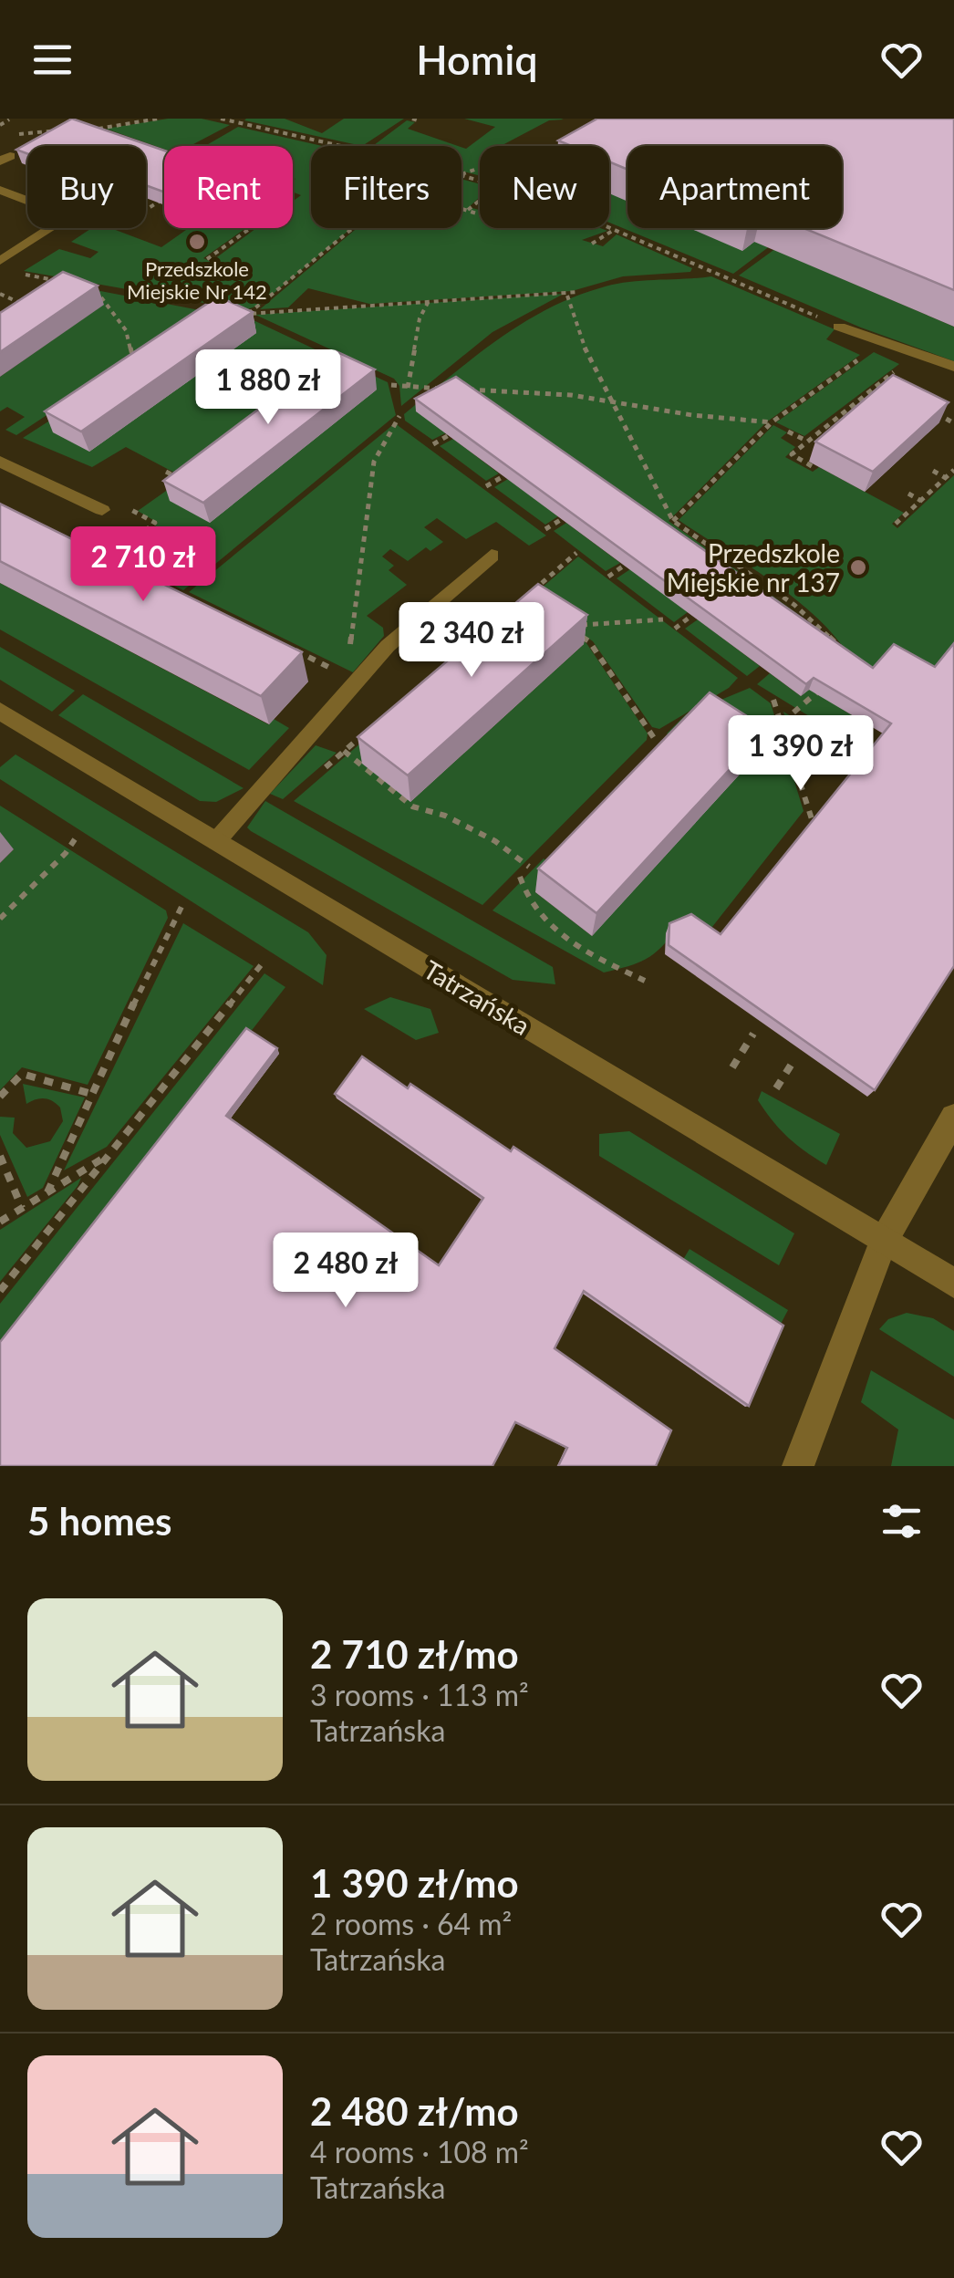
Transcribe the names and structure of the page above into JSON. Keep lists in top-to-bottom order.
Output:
{
  "streets": {
    "street": ["Tatrzańska"]
  },
  "places": ["Przedszkole Miejskie Nr 142", "Przedszkole Miejskie nr 137"],
  "page": {
    "header": "Homiq",
    "chip": [
      "Buy",
      "Rent",
      "Filters",
      "New",
      "Apartment"
    ],
    "price": [
      "1 880 zł",
      "2 710 zł",
      "2 340 zł",
      "1 390 zł",
      "2 480 zł"
    ],
    "heading": "5 homes",
    "list": [
      {
        "name": "2 710 zł/mo",
        "note": "3 rooms · 113 m² · Tatrzańska"
      },
      {
        "name": "1 390 zł/mo",
        "note": "2 rooms · 64 m² · Tatrzańska"
      },
      {
        "name": "2 480 zł/mo",
        "note": "4 rooms · 108 m² · Tatrzańska"
      }
    ]
  }
}
